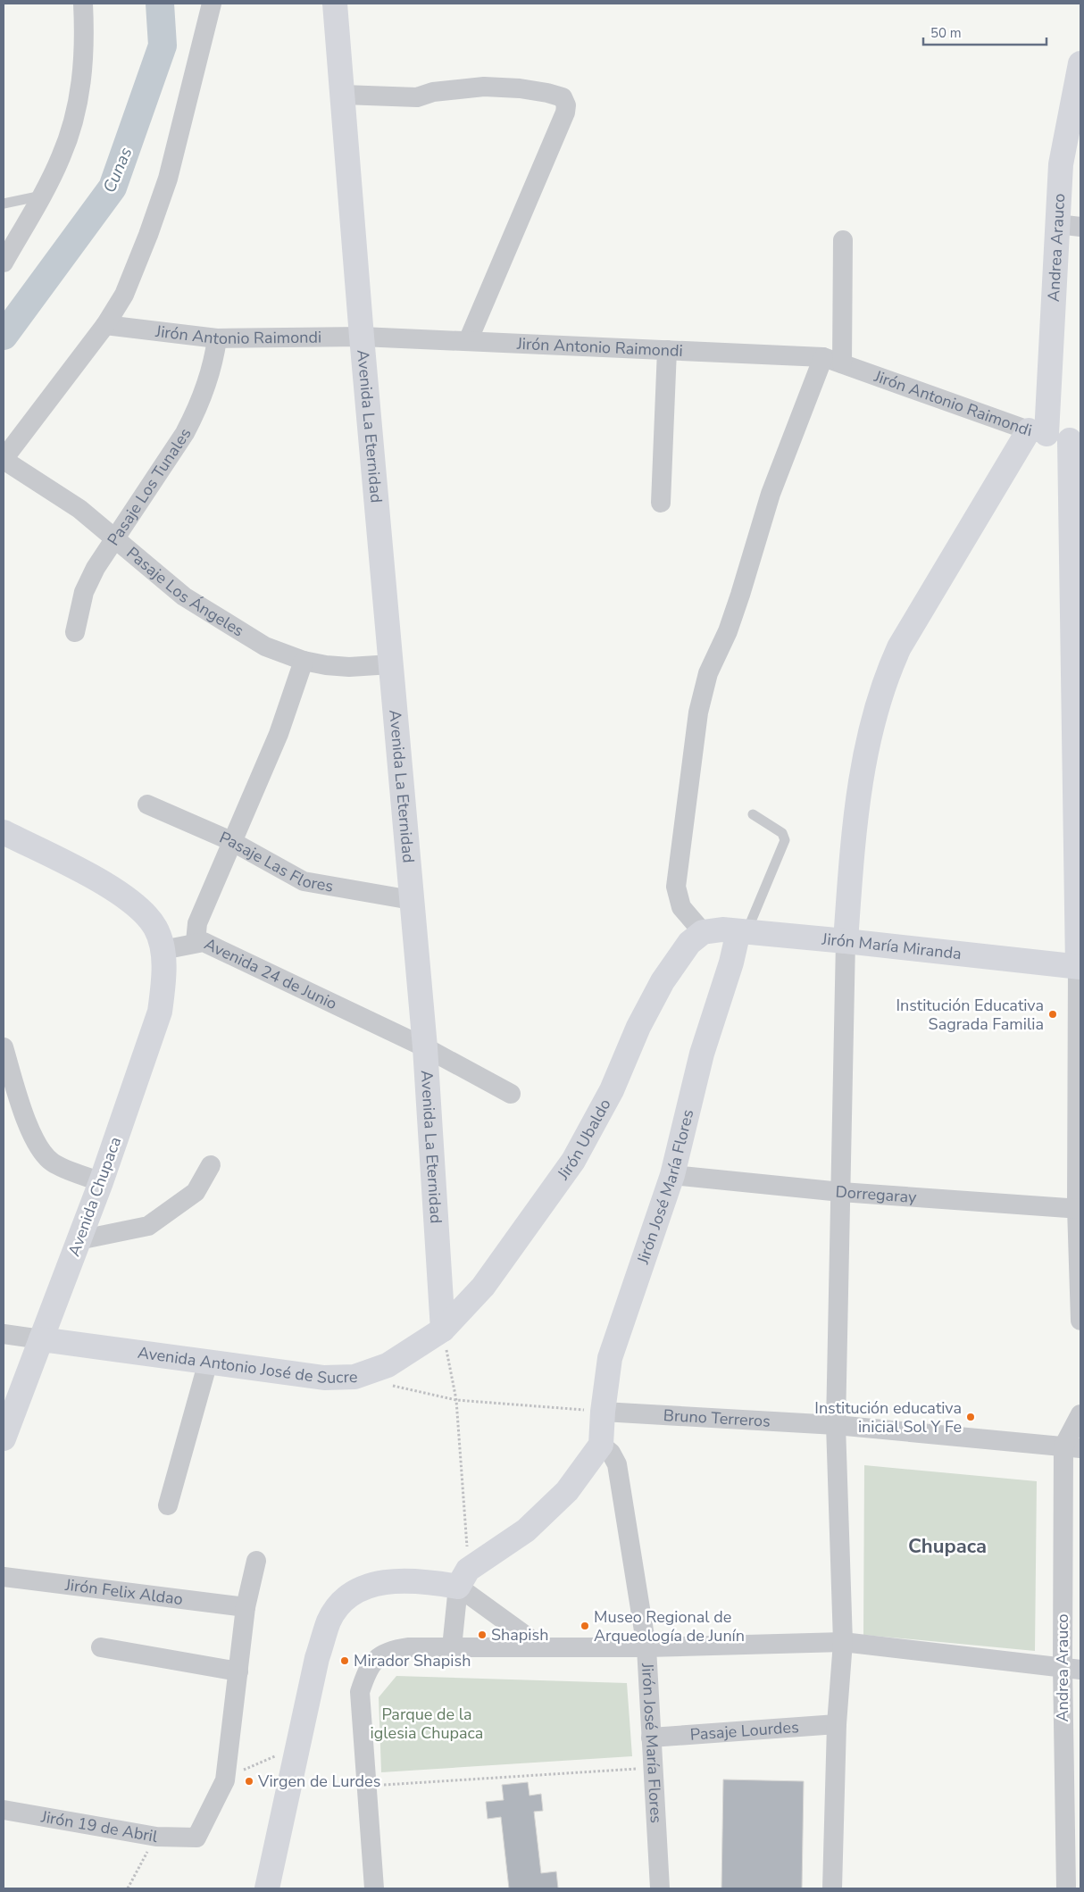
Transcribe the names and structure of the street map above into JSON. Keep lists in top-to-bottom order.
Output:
{
  "streets": {
    "main road": [
      "Andrea Arauco",
      "Avenida La Eternidad",
      "Jirón María Miranda",
      "Jirón Ubaldo",
      "Jirón José María Flores",
      "Avenida Chupaca",
      "Avenida Antonio José de Sucre"
    ],
    "street": [
      "Jirón Antonio Raimondi",
      "Pasaje Los Tunales",
      "Pasaje Los Ángeles",
      "Pasaje Las Flores",
      "Avenida 24 de Junio",
      "Dorregaray",
      "Bruno Terreros",
      "Jirón Felix Aldao",
      "Pasaje Lourdes",
      "Jirón 19 de Abril"
    ]
  },
  "crossings": [
    ["Andrea Arauco", "Jirón Antonio Raimondi"],
    ["Andrea Arauco", "Jirón María Miranda"],
    ["Andrea Arauco", "Dorregaray"],
    ["Andrea Arauco", "Bruno Terreros"],
    ["Jirón Antonio Raimondi", "Avenida La Eternidad"],
    ["Jirón Antonio Raimondi", "Pasaje Los Tunales"],
    ["Avenida La Eternidad", "Pasaje Los Ángeles"],
    ["Avenida La Eternidad", "Pasaje Las Flores"],
    ["Avenida La Eternidad", "Avenida 24 de Junio"],
    ["Avenida La Eternidad", "Jirón Ubaldo"],
    ["Avenida La Eternidad", "Avenida Antonio José de Sucre"],
    ["Pasaje Los Tunales", "Pasaje Los Ángeles"],
    ["Jirón María Miranda", "Jirón Ubaldo"],
    ["Jirón María Miranda", "Jirón José María Flores"],
    ["Avenida 24 de Junio", "Avenida Chupaca"],
    ["Jirón Ubaldo", "Avenida Antonio José de Sucre"],
    ["Jirón José María Flores", "Dorregaray"],
    ["Jirón José María Flores", "Bruno Terreros"],
    ["Jirón José María Flores", "Pasaje Lourdes"],
    ["Avenida Chupaca", "Avenida Antonio José de Sucre"]
  ],
  "districts": ["Chupaca"],
  "water": ["Cunas"],
  "parks": ["Parque de la iglesia Chupaca"],
  "places": [
    "Institución Educativa Sagrada Familia",
    "Institución educativa inicial Sol Y Fe",
    "Museo Regional de Arqueología de Junín",
    "Shapish",
    "Mirador Shapish",
    "Virgen de Lurdes"
  ],
  "scale_bar": "50 m"
}
